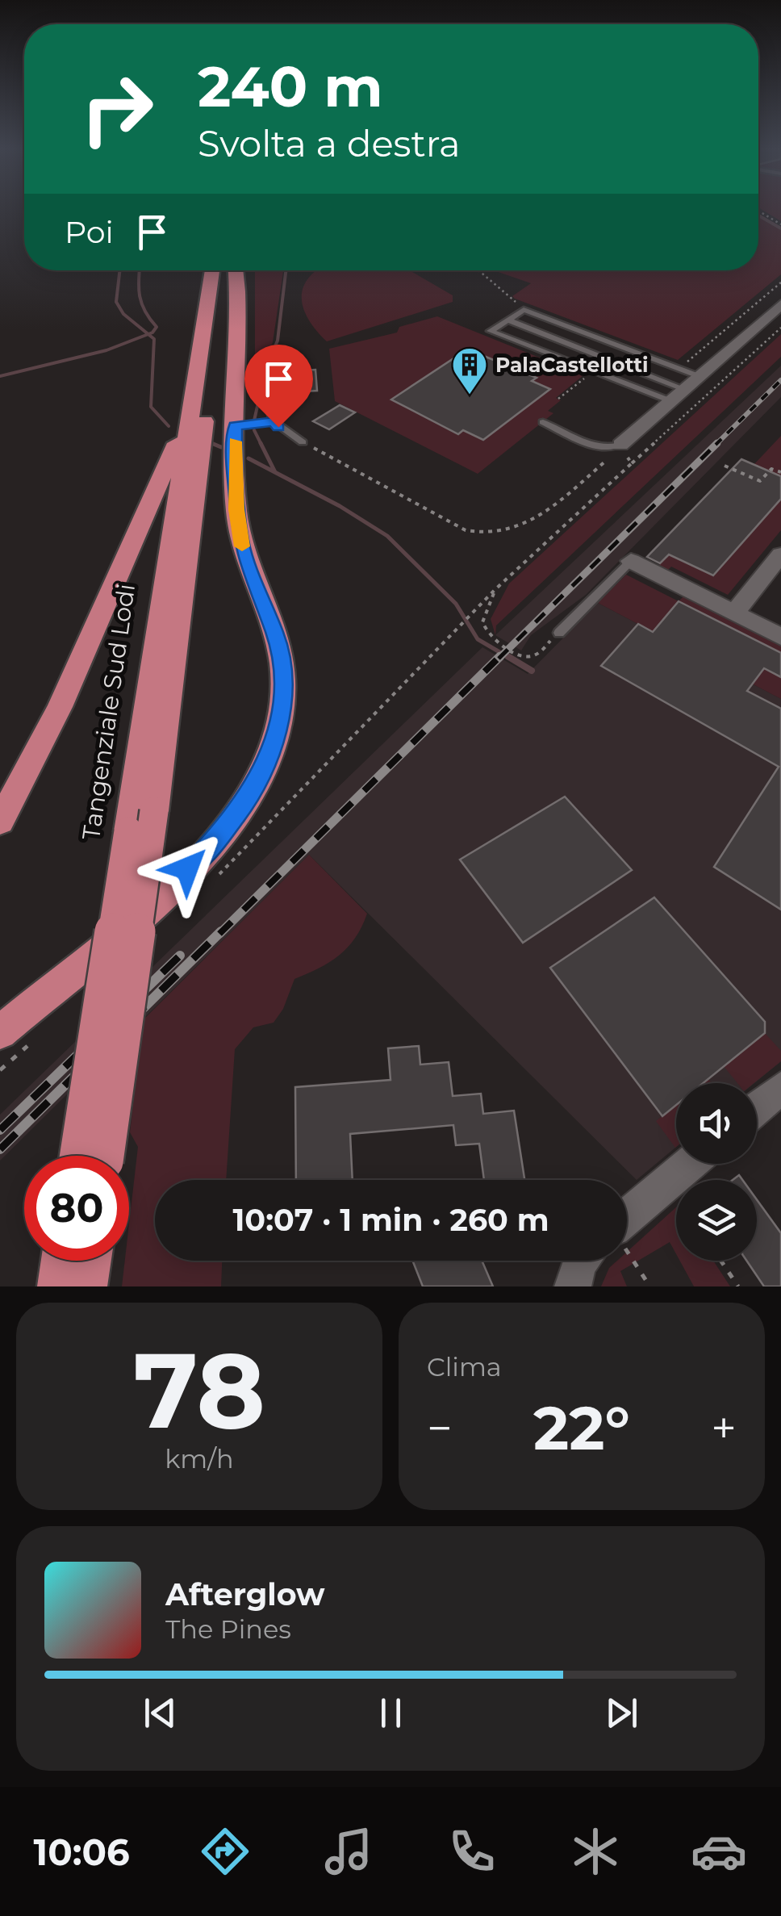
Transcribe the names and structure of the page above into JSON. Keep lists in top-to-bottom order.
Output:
{
  "streets": {
    "highway": ["Tangenziale Sud Lodi"]
  },
  "places": {
    "building": ["PalaCastellotti"]
  },
  "page": {
    "turn": ["240 m", "Svolta a destra"],
    "then": "Poi",
    "limit": "80",
    "trip": "10:07 · 1 min · 260 m",
    "tile": [
      ["78", "km/h"],
      "Clima"
    ],
    "heat": ["−", "22°", "+"],
    "song": ["Afterglow", "The Pines"],
    "tabs": "10:06"
  }
}
